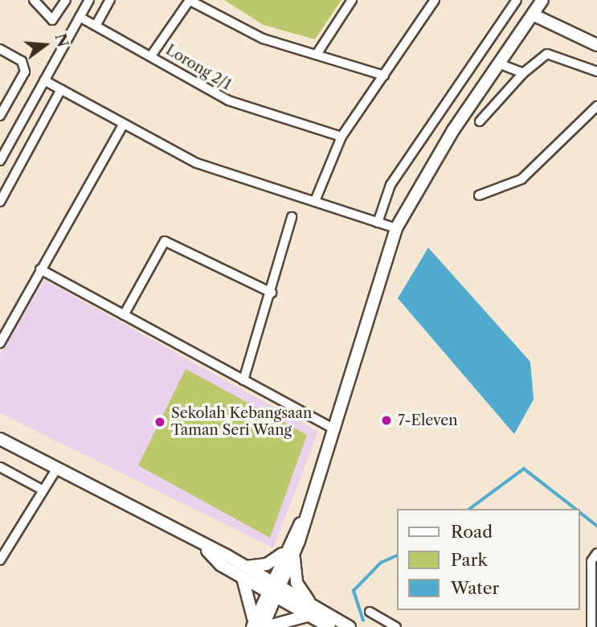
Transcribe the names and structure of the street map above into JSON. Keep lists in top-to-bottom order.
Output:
{
  "streets": {
    "street": ["Lorong 2/1"]
  },
  "places": ["7-Eleven", "Sekolah Kebangsaan Taman Seri Wang"],
  "legend": ["Road", "Park", "Water"],
  "north": "right"
}
